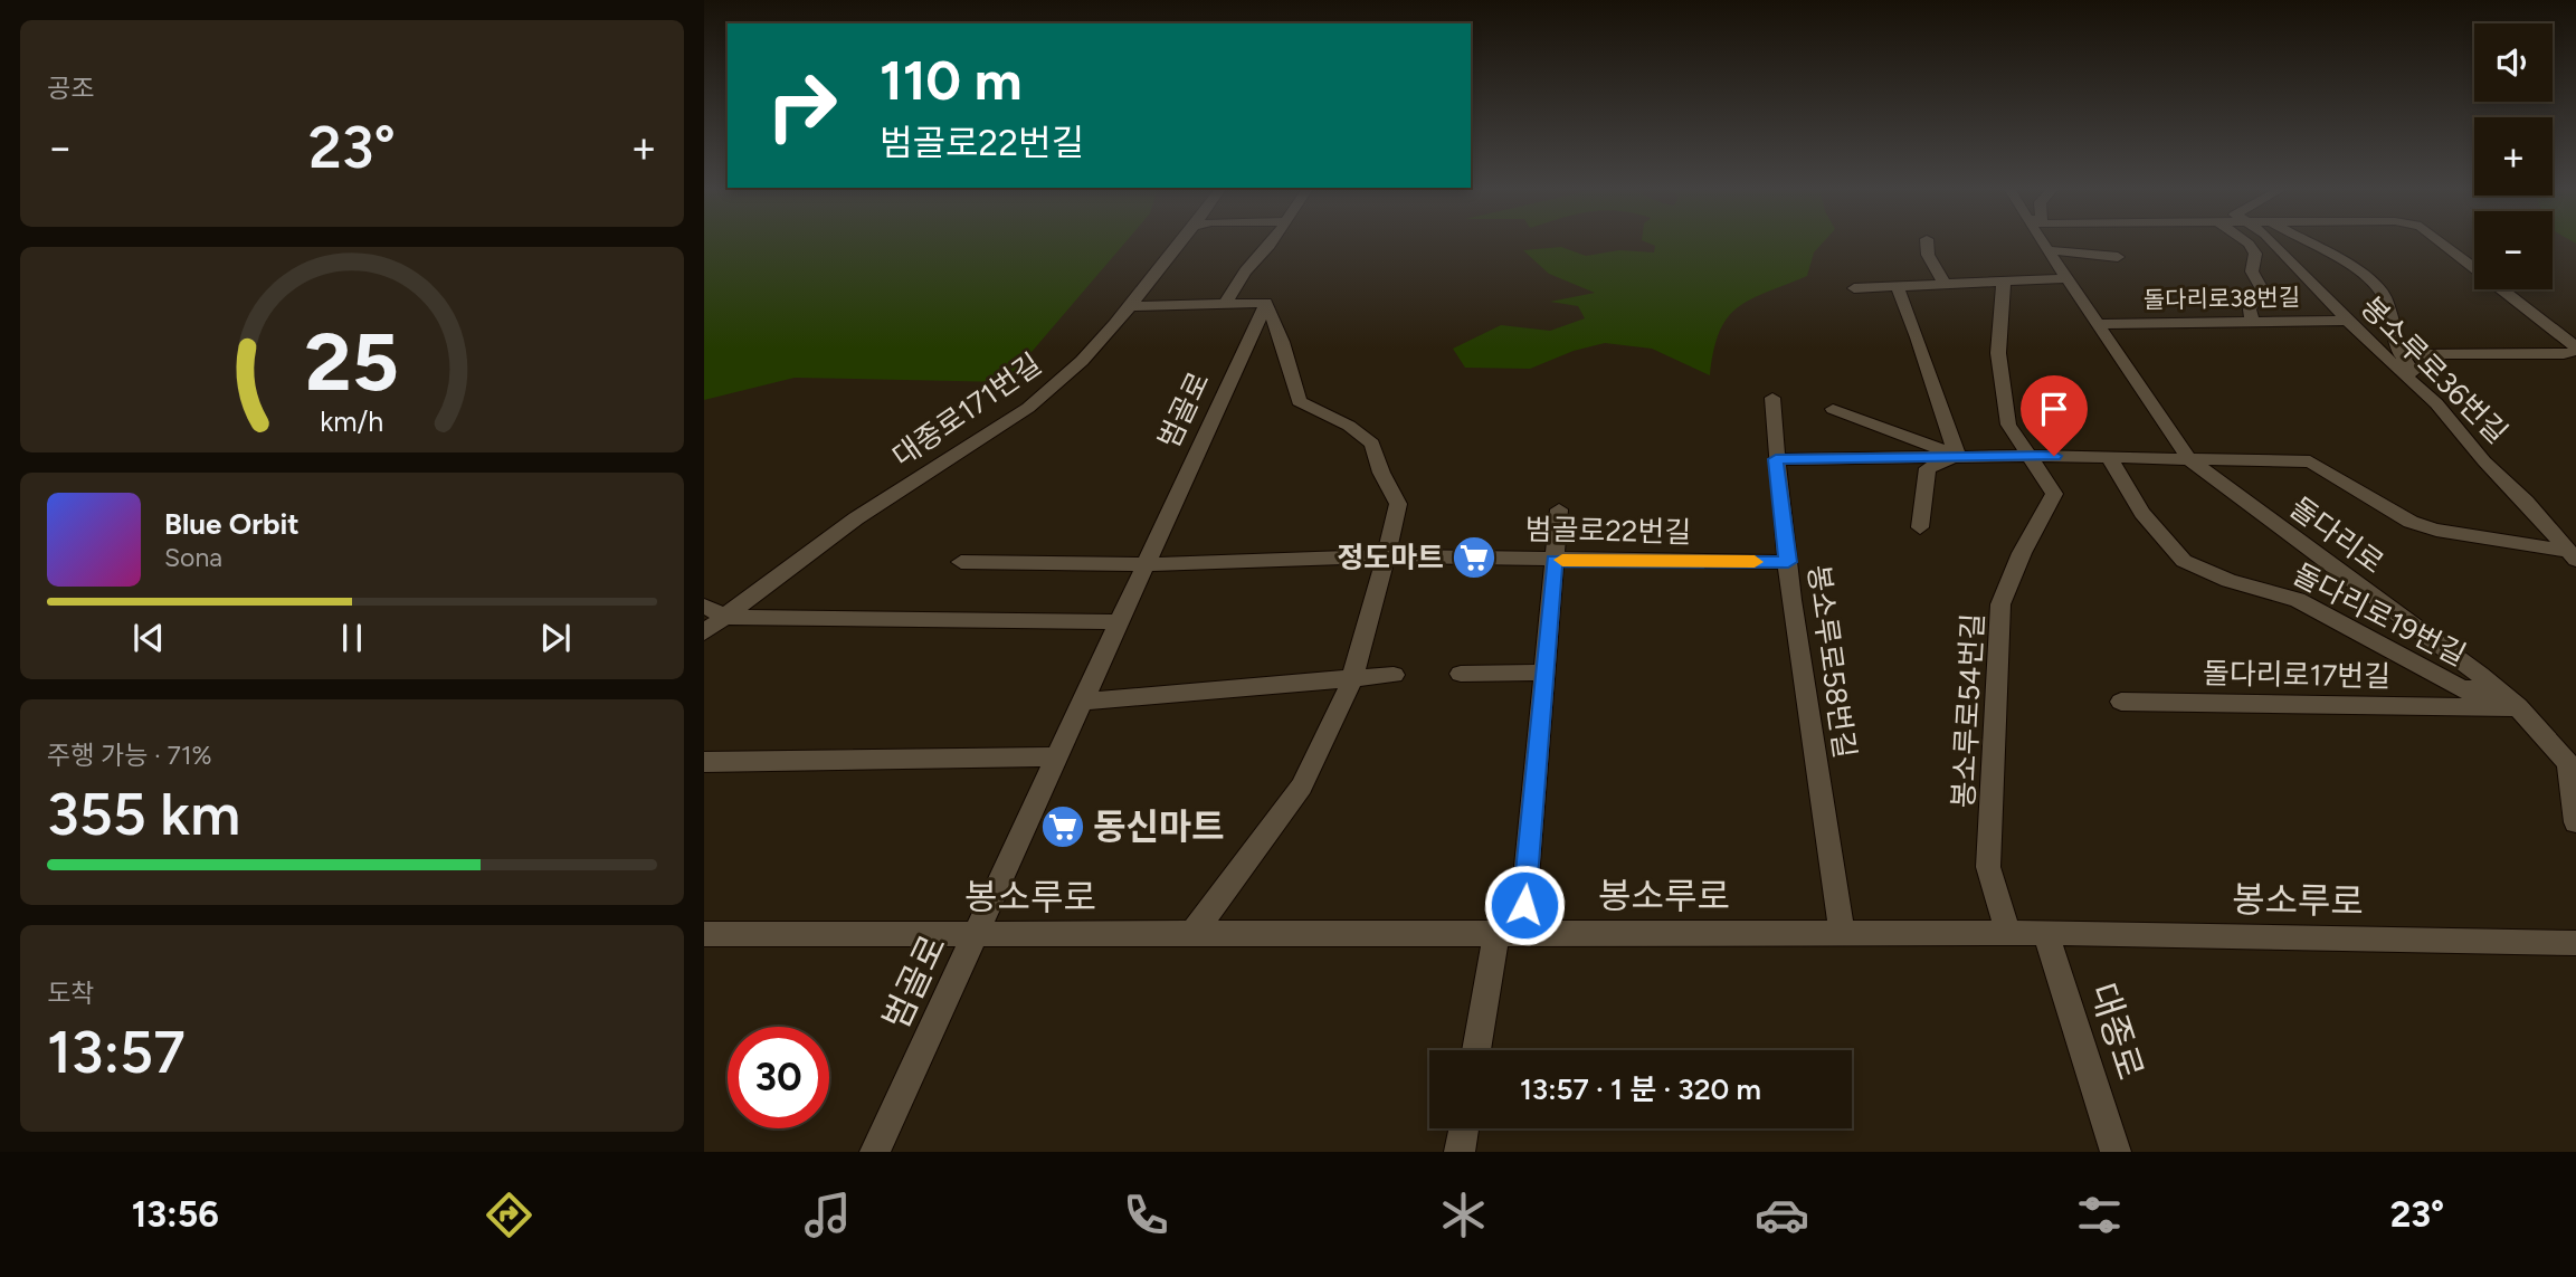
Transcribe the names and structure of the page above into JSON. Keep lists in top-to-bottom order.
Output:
{
  "streets": {
    "street": [
      "돌다리로38번길",
      "봉소루로36번길",
      "대종로171번길",
      "범골로",
      "범골로22번길",
      "돌다리로",
      "돌다리로19번길",
      "봉소루로58번길",
      "돌다리로17번길",
      "봉소루로54번길",
      "봉소루로",
      "대종로"
    ]
  },
  "crossings": [
    ["돌다리로38번길", "봉소루로36번길"],
    ["돌다리로38번길", "돌다리로"],
    ["범골로", "범골로22번길"],
    ["범골로", "봉소루로"],
    ["범골로22번길", "봉소루로58번길"],
    ["돌다리로", "돌다리로19번길"],
    ["돌다리로", "돌다리로17번길"],
    ["봉소루로58번길", "봉소루로"],
    ["봉소루로54번길", "봉소루로"],
    ["봉소루로", "대종로"]
  ],
  "places": {
    "supermarket": ["정도마트", "동신마트"]
  },
  "page": {
    "tile": [
      "공조",
      ["주행 가능 · 71%", "355 km"],
      ["도착", "13:57"]
    ],
    "map_buttons": ["+", "−"],
    "turn": ["110 m", "범골로22번길"],
    "heat": ["−", "23°", "+"],
    "song": ["Blue Orbit", "Sona"],
    "limit": "30",
    "trip": "13:57 · 1 분 · 320 m",
    "tabs": ["13:56", "23°"],
    "gauge": ["25", "km/h"]
  }
}
